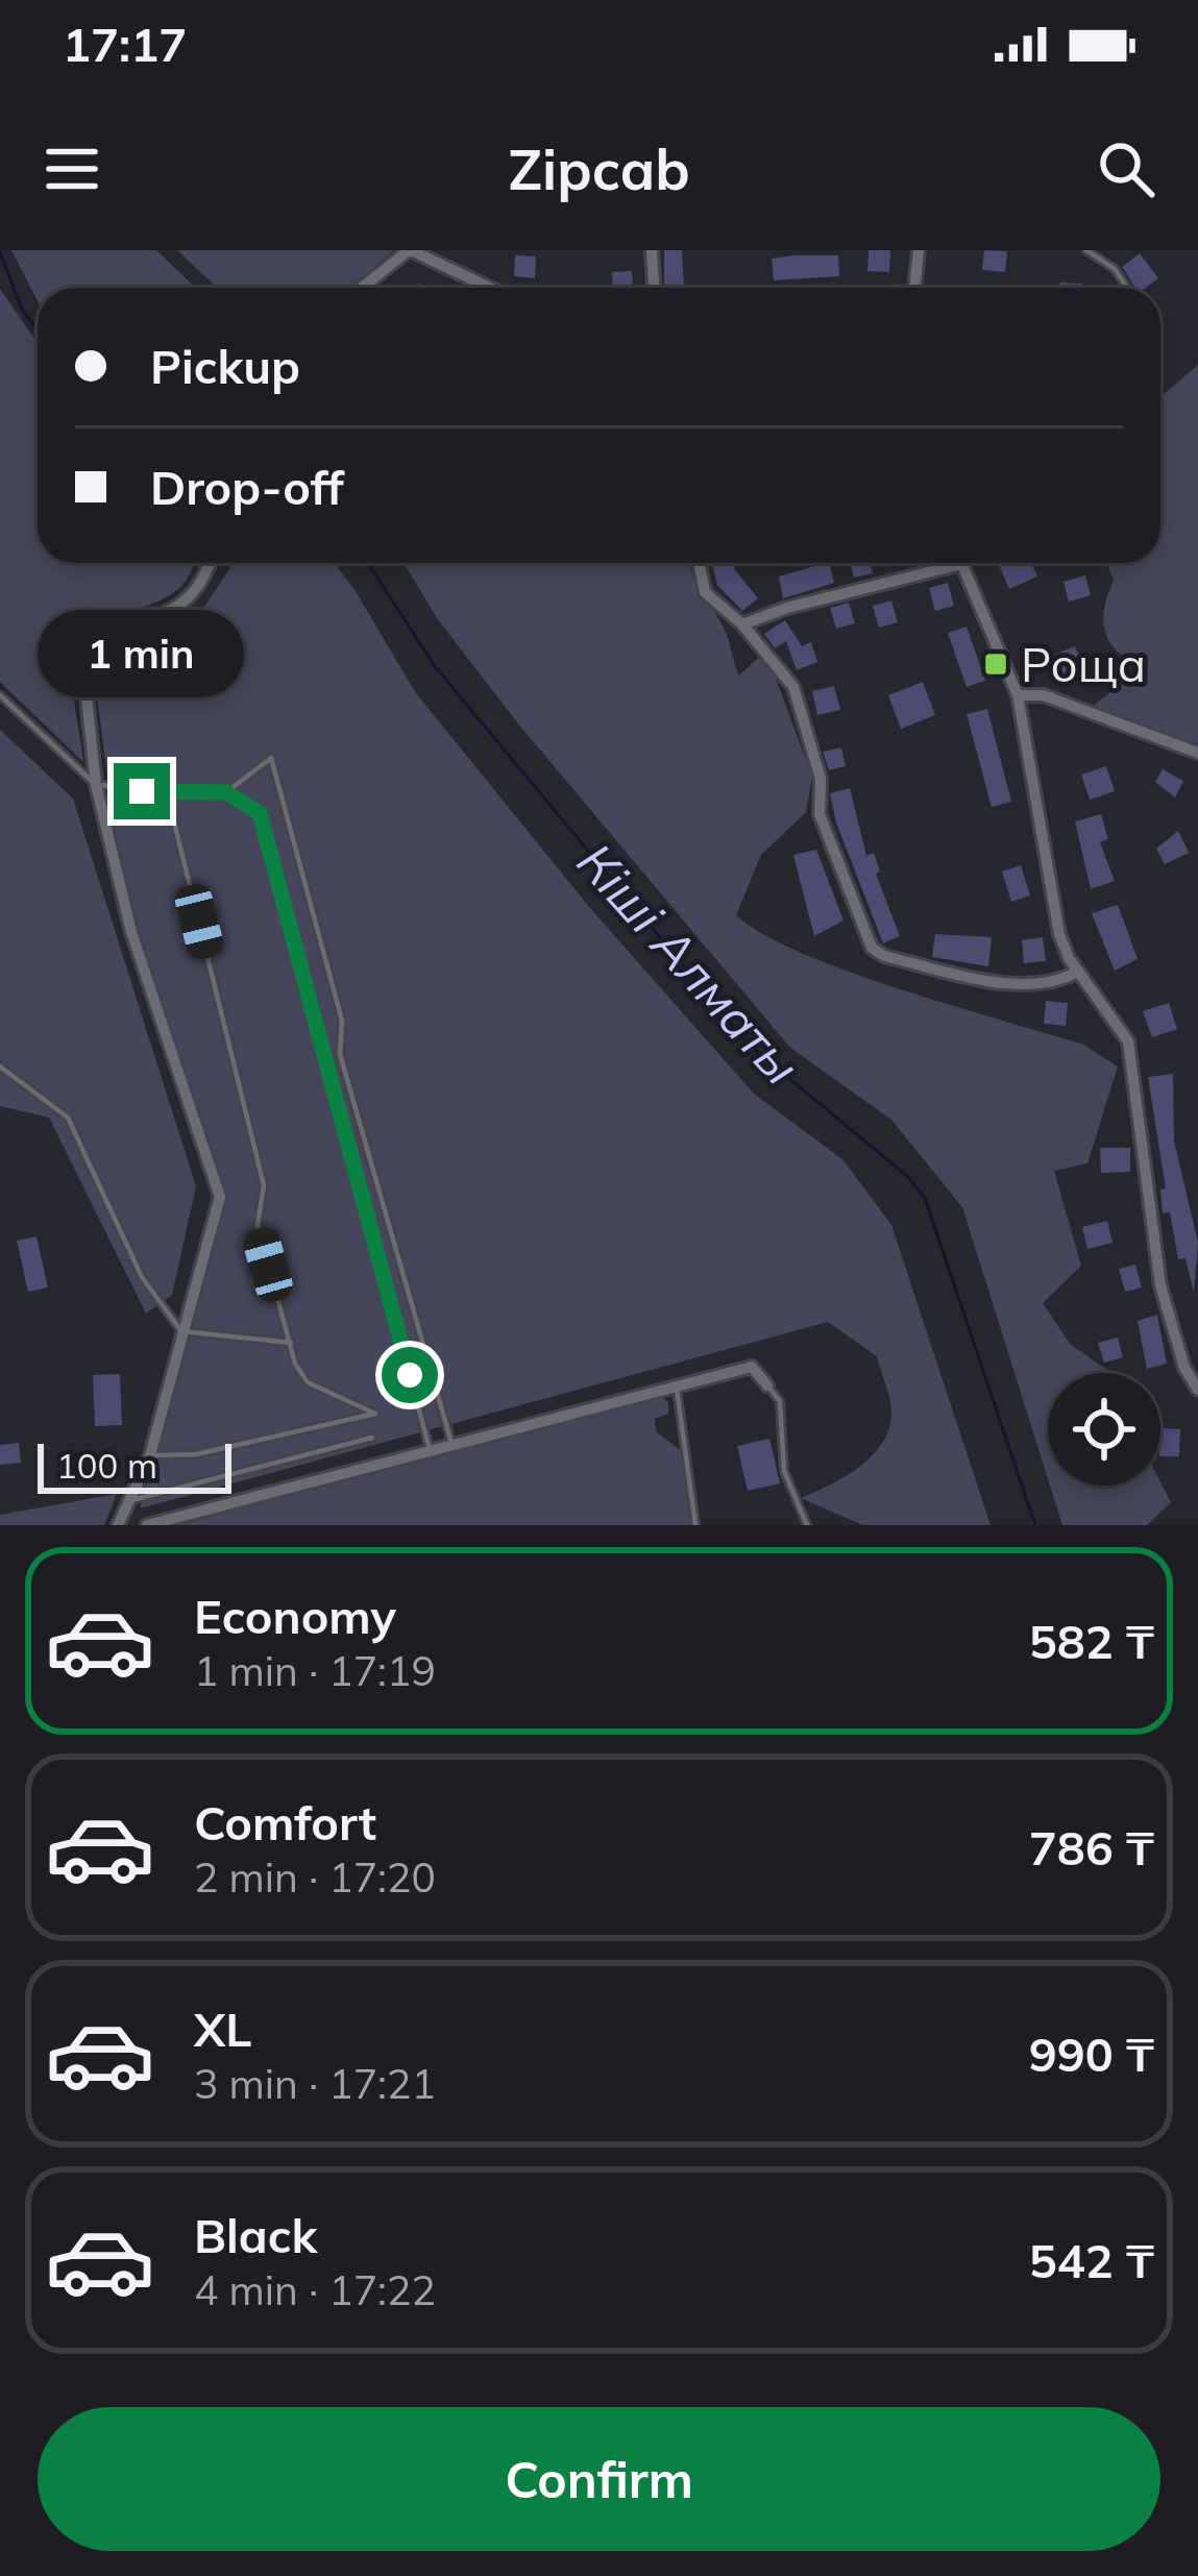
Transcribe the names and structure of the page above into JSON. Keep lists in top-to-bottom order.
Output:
{
  "water": ["Кіші Алматы"],
  "places": {
    "transit": ["Роща"]
  },
  "scale_bar": "100 m",
  "page": {
    "status": "17:17",
    "header": "Zipcab",
    "banner": ["Pickup", "Drop-off"],
    "bubble": "1 min",
    "scale": "100 m",
    "list": [
      {
        "name": "Economy",
        "note": "1 min · 17:19",
        "value": "582 ₸"
      },
      {
        "name": "Comfort",
        "note": "2 min · 17:20",
        "value": "786 ₸"
      },
      {
        "name": "XL",
        "note": "3 min · 17:21",
        "value": "990 ₸"
      },
      {
        "name": "Black",
        "note": "4 min · 17:22",
        "value": "542 ₸"
      }
    ],
    "buttons": "Confirm"
  }
}
